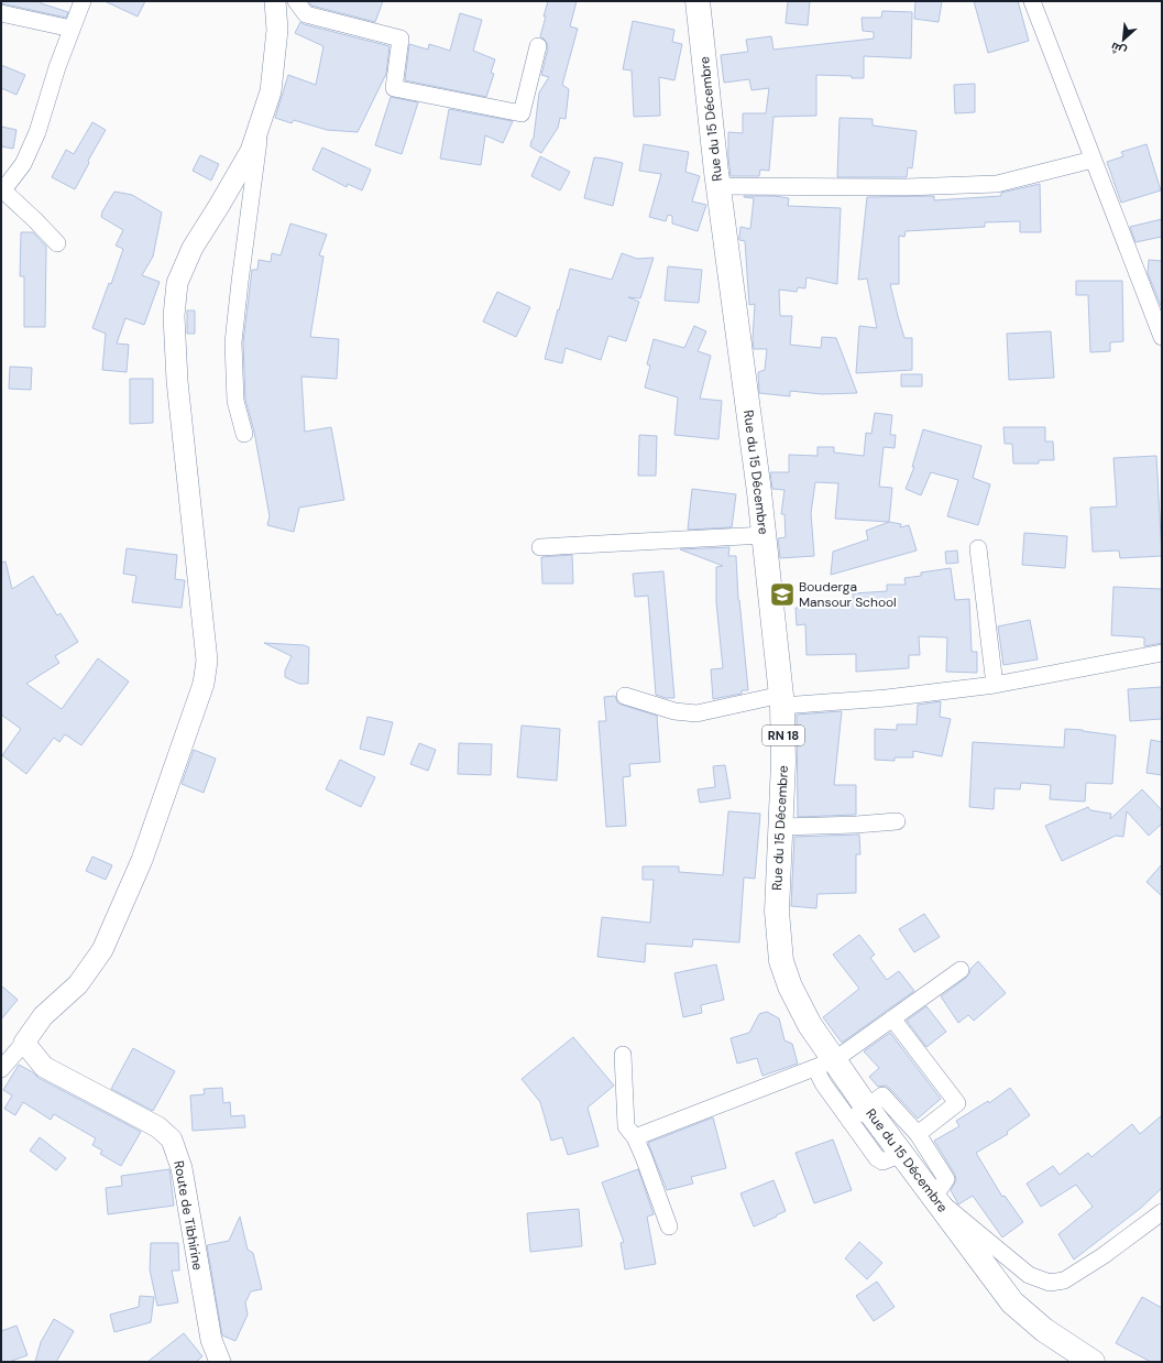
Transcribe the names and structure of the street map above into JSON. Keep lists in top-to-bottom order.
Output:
{
  "streets": {
    "main road": ["Rue du 15 Décembre", "RN 18"],
    "street": ["Route de Tibhirine"]
  },
  "places": {
    "school or university": ["Bouderga Mansour School"]
  },
  "north": "bottom left"
}
